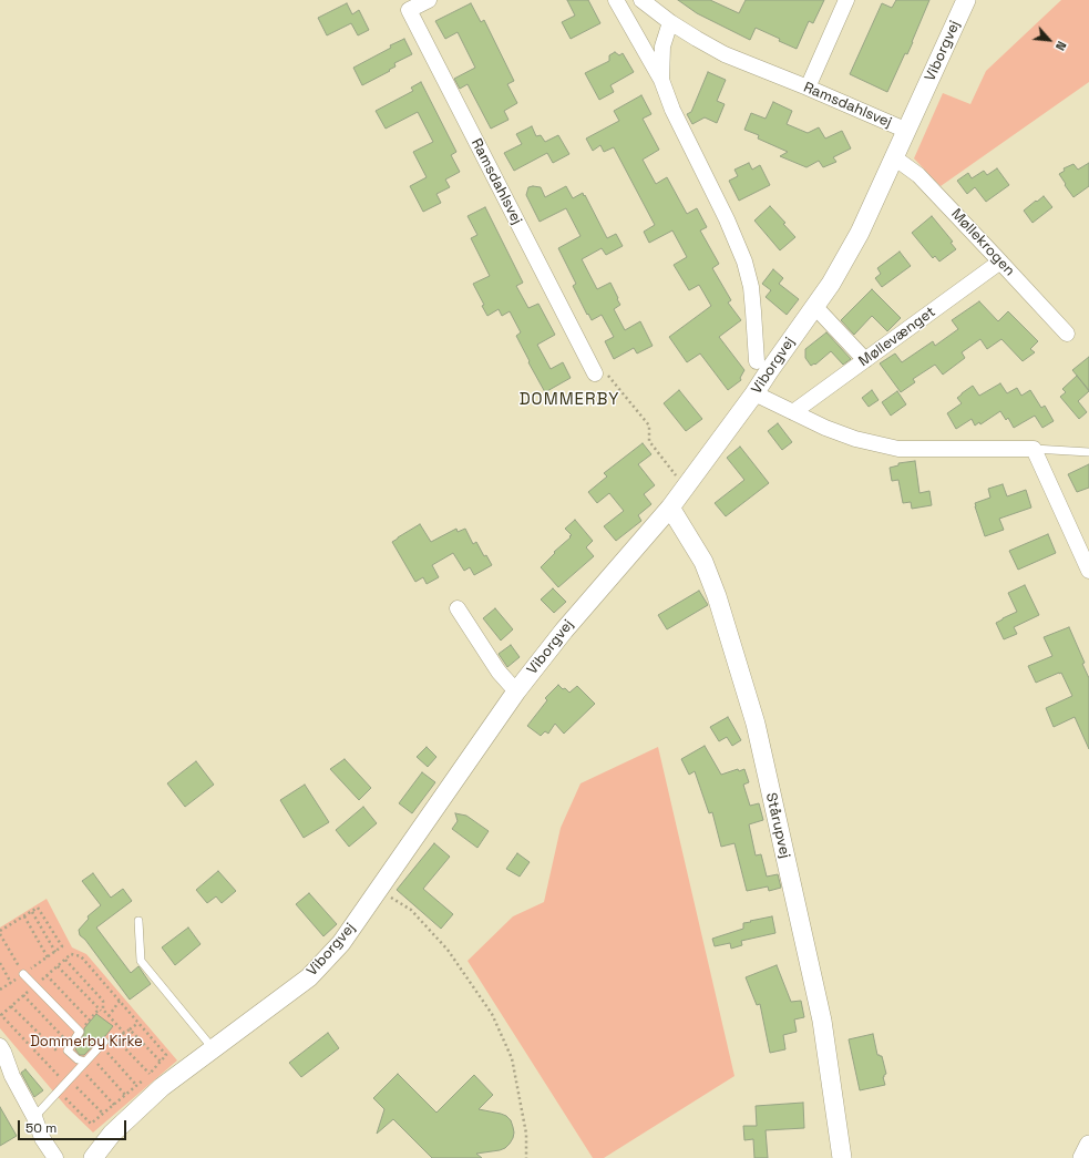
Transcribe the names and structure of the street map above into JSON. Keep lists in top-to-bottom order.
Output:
{
  "streets": {
    "street": [
      "Viborgvej",
      "Ramsdahlsvej",
      "Møllekrogen",
      "Møllevænget",
      "Stårupvej"
    ]
  },
  "crossings": [
    ["Viborgvej", "Ramsdahlsvej"],
    ["Viborgvej", "Møllekrogen"],
    ["Viborgvej", "Stårupvej"],
    ["Møllekrogen", "Møllevænget"]
  ],
  "districts": ["DOMMERBY"],
  "parks": ["Dommerby Kirke"],
  "scale_bar": "50 m",
  "north": "bottom right"
}
